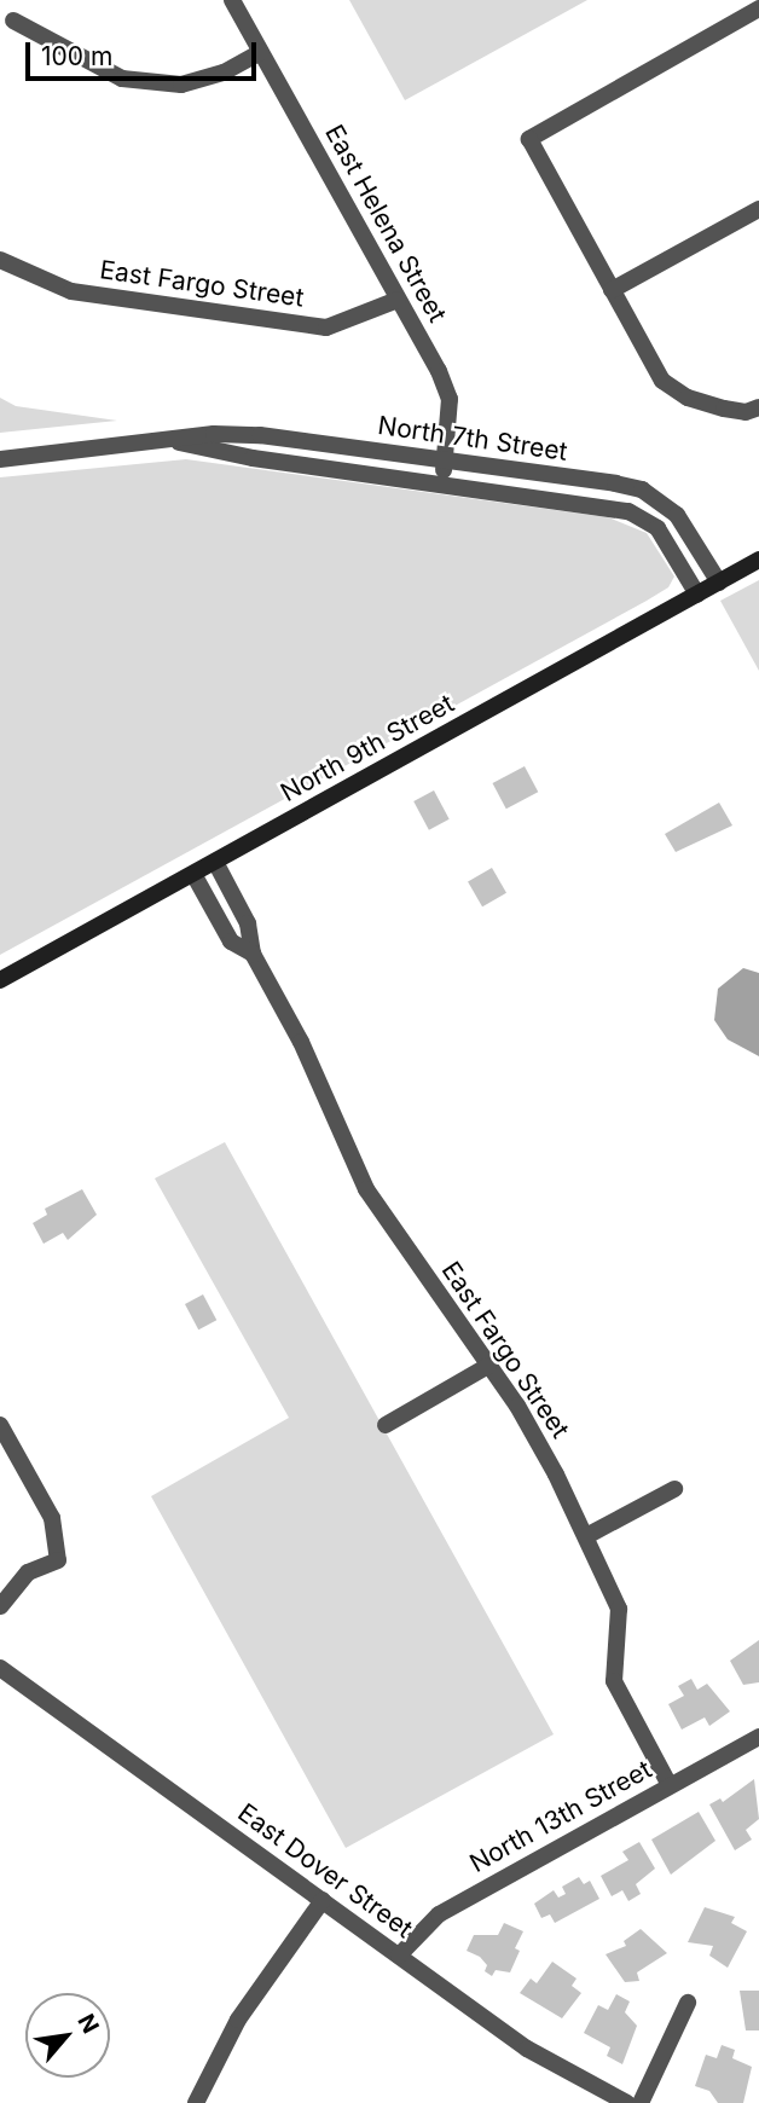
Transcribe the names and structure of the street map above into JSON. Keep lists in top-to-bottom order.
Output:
{
  "streets": {
    "main road": ["North 9th Street"],
    "street": [
      "East Helena Street",
      "East Fargo Street",
      "North 7th Street",
      "North 13th Street",
      "East Dover Street"
    ]
  },
  "crossings": [
    ["East Helena Street", "East Fargo Street"],
    ["East Helena Street", "North 7th Street"],
    ["East Fargo Street", "North 9th Street"],
    ["East Fargo Street", "North 13th Street"],
    ["North 7th Street", "North 9th Street"],
    ["North 13th Street", "East Dover Street"]
  ],
  "scale_bar": "100 m",
  "north": "top right"
}
